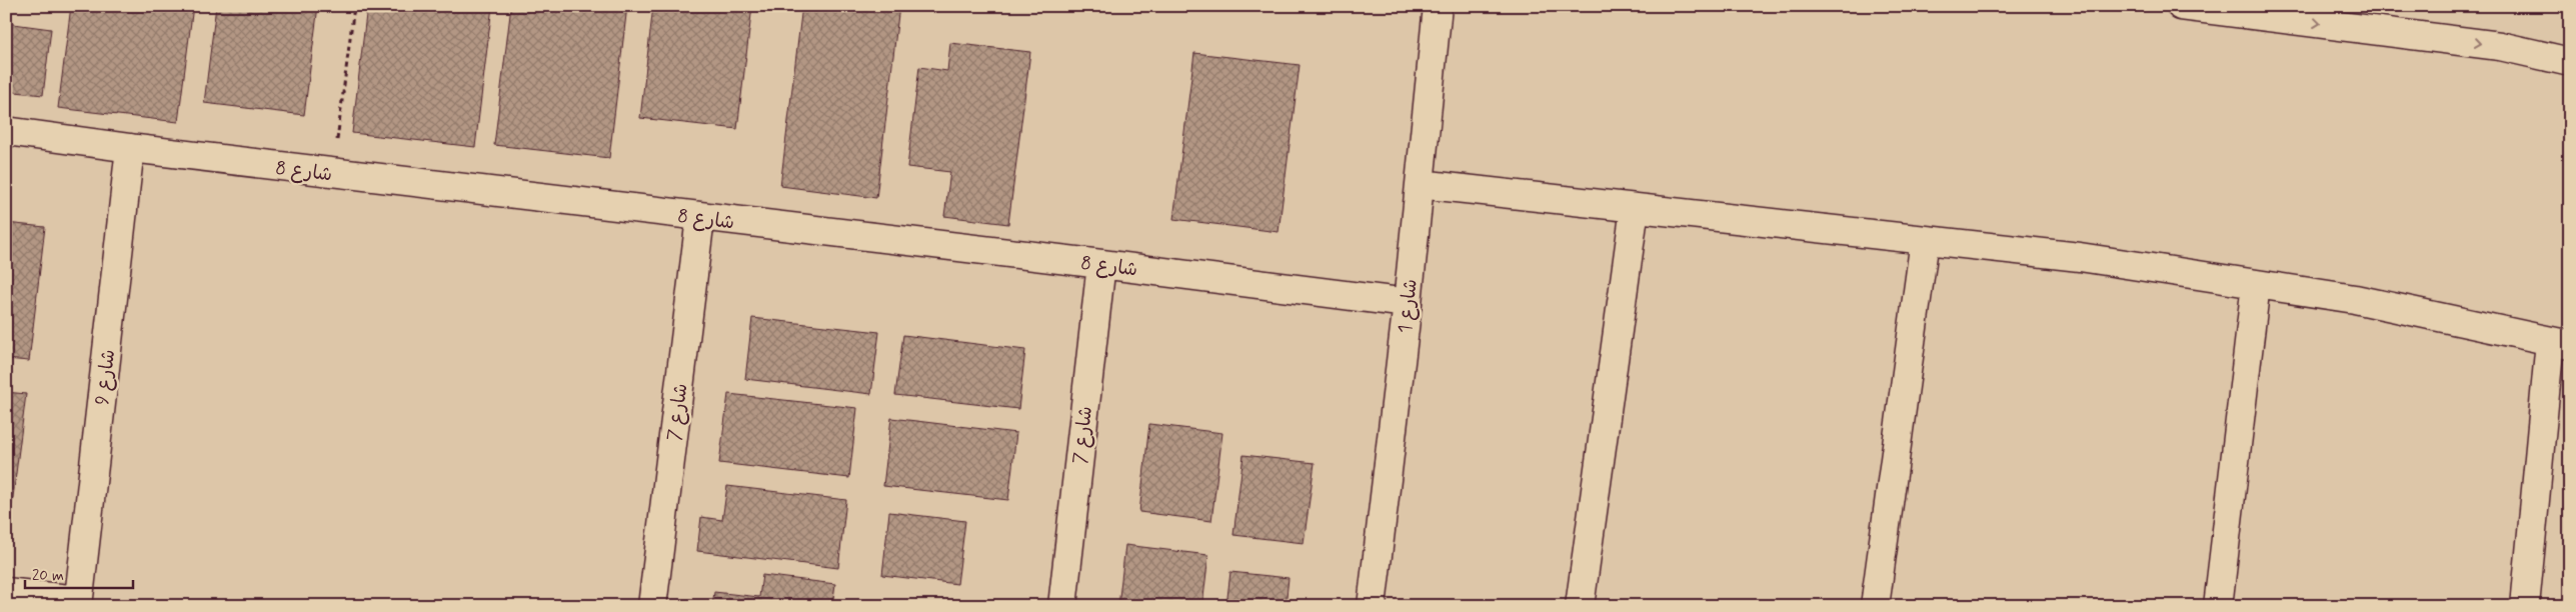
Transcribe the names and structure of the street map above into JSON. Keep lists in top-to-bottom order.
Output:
{
  "streets": {
    "street": [
      "شارع 8",
      "شارع 1",
      "شارع 9",
      "شارع 7"
    ]
  },
  "crossings": [
    ["شارع 8", "شارع 1"],
    ["شارع 8", "شارع 9"],
    ["شارع 8", "شارع 7"]
  ],
  "scale_bar": "20 m"
}
